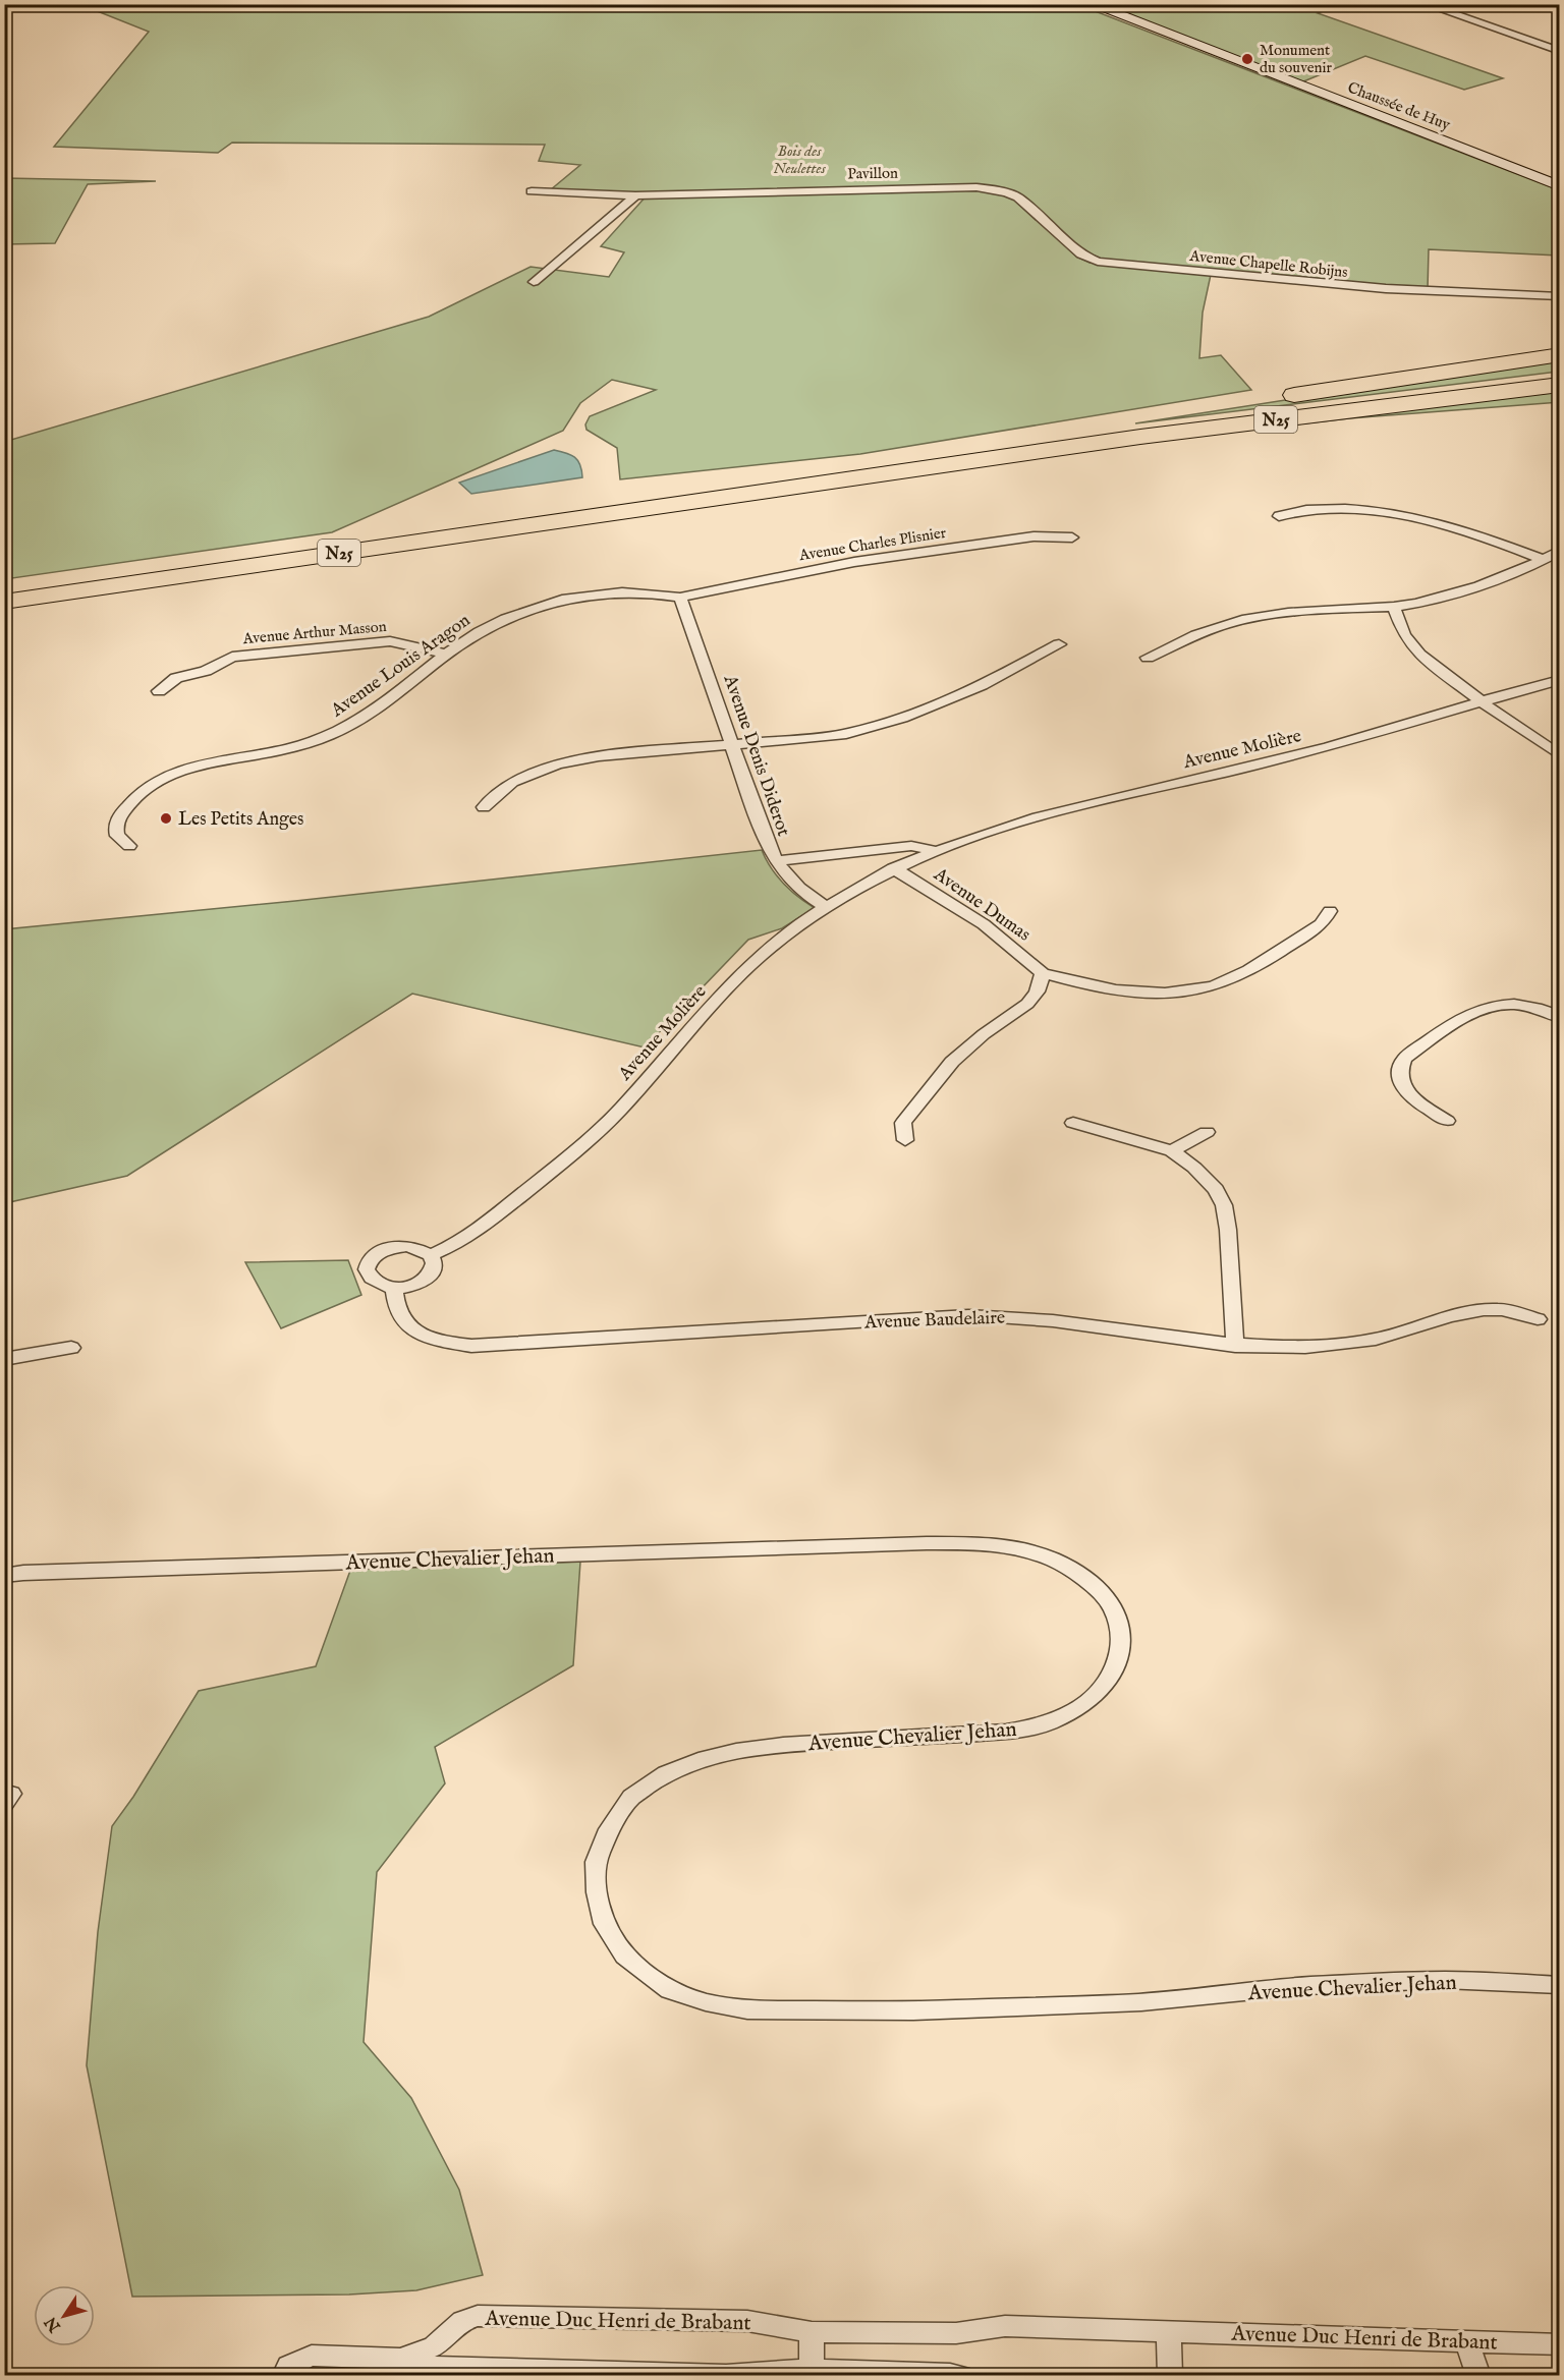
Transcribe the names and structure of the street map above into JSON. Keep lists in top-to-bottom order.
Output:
{
  "streets": {
    "highway": ["N25"],
    "main road": ["Chaussée de Huy"],
    "street": [
      "Pavillon",
      "Avenue Chapelle Robijns",
      "Avenue Charles Plisnier",
      "Avenue Arthur Masson",
      "Avenue Louis Aragon",
      "Avenue Molière",
      "Avenue Denis Diderot",
      "Avenue Dumas",
      "Avenue Baudelaire",
      "Avenue Chevalier Jehan",
      "Avenue Duc Henri de Brabant"
    ]
  },
  "crossings": [
    ["Pavillon", "Avenue Chapelle Robijns"],
    ["Avenue Charles Plisnier", "Avenue Louis Aragon"],
    ["Avenue Charles Plisnier", "Avenue Denis Diderot"],
    ["Avenue Arthur Masson", "Avenue Louis Aragon"],
    ["Avenue Louis Aragon", "Avenue Denis Diderot"],
    ["Avenue Molière", "Avenue Denis Diderot"],
    ["Avenue Molière", "Avenue Dumas"],
    ["Avenue Molière", "Avenue Baudelaire"]
  ],
  "parks": ["Bois des Neulettes"],
  "places": ["Monument du souvenir", "Les Petits Anges"],
  "north": "bottom left"
}
